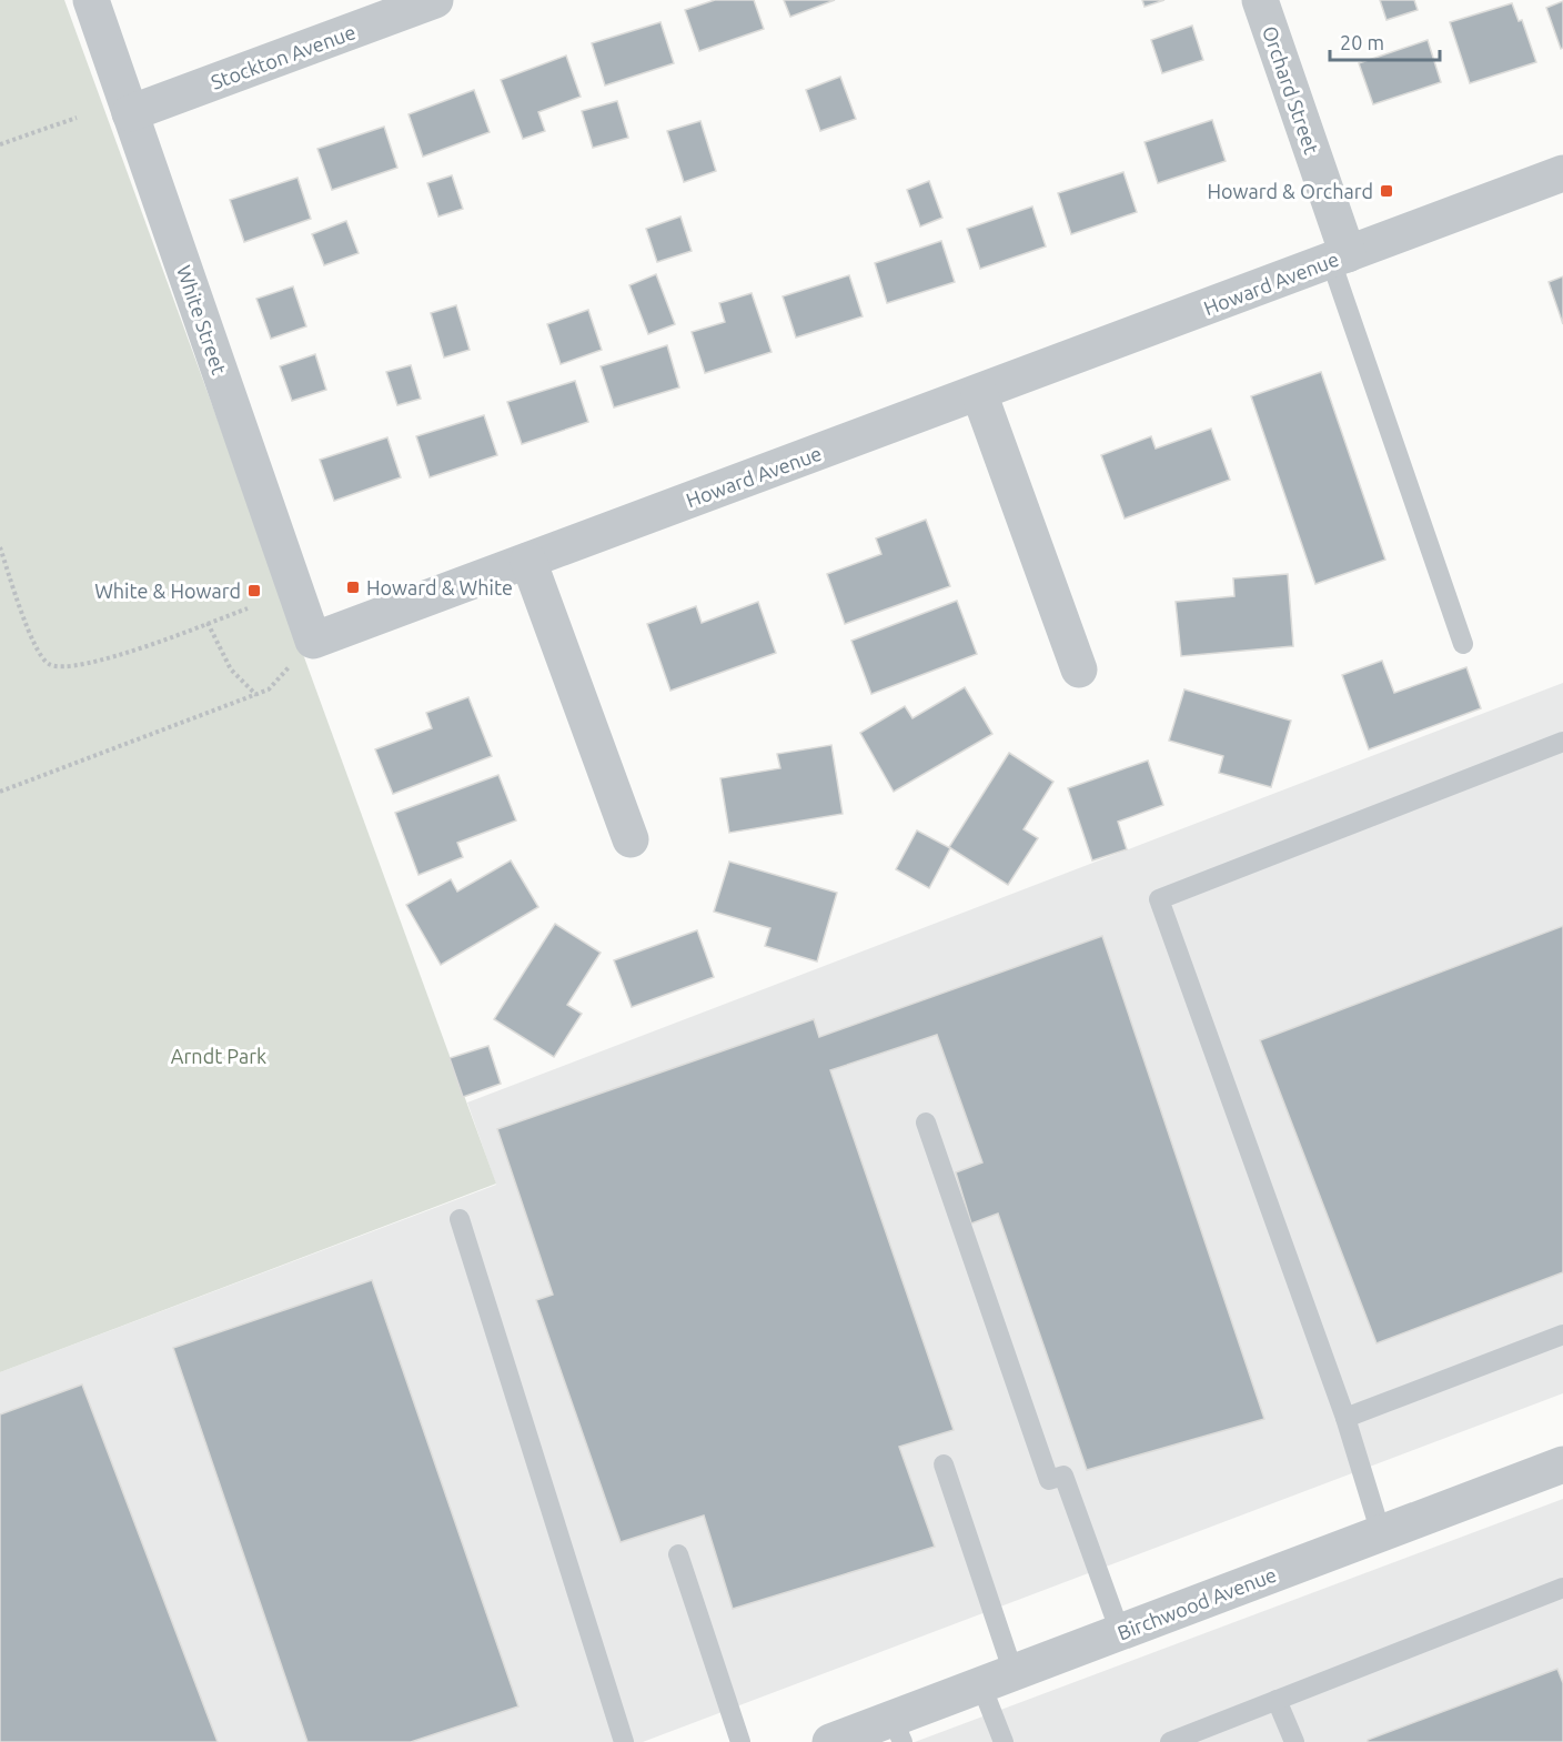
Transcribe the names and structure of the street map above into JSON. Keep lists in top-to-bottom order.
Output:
{
  "streets": {
    "street": [
      "Stockton Avenue",
      "Orchard Street",
      "Howard Avenue",
      "White Street",
      "Birchwood Avenue"
    ]
  },
  "crossings": [
    ["Stockton Avenue", "White Street"],
    ["Orchard Street", "Howard Avenue"],
    ["Howard Avenue", "White Street"]
  ],
  "parks": ["Arndt Park"],
  "places": {
    "transit": ["Howard & Orchard", "Howard & White", "White & Howard"]
  },
  "scale_bar": "20 m"
}
